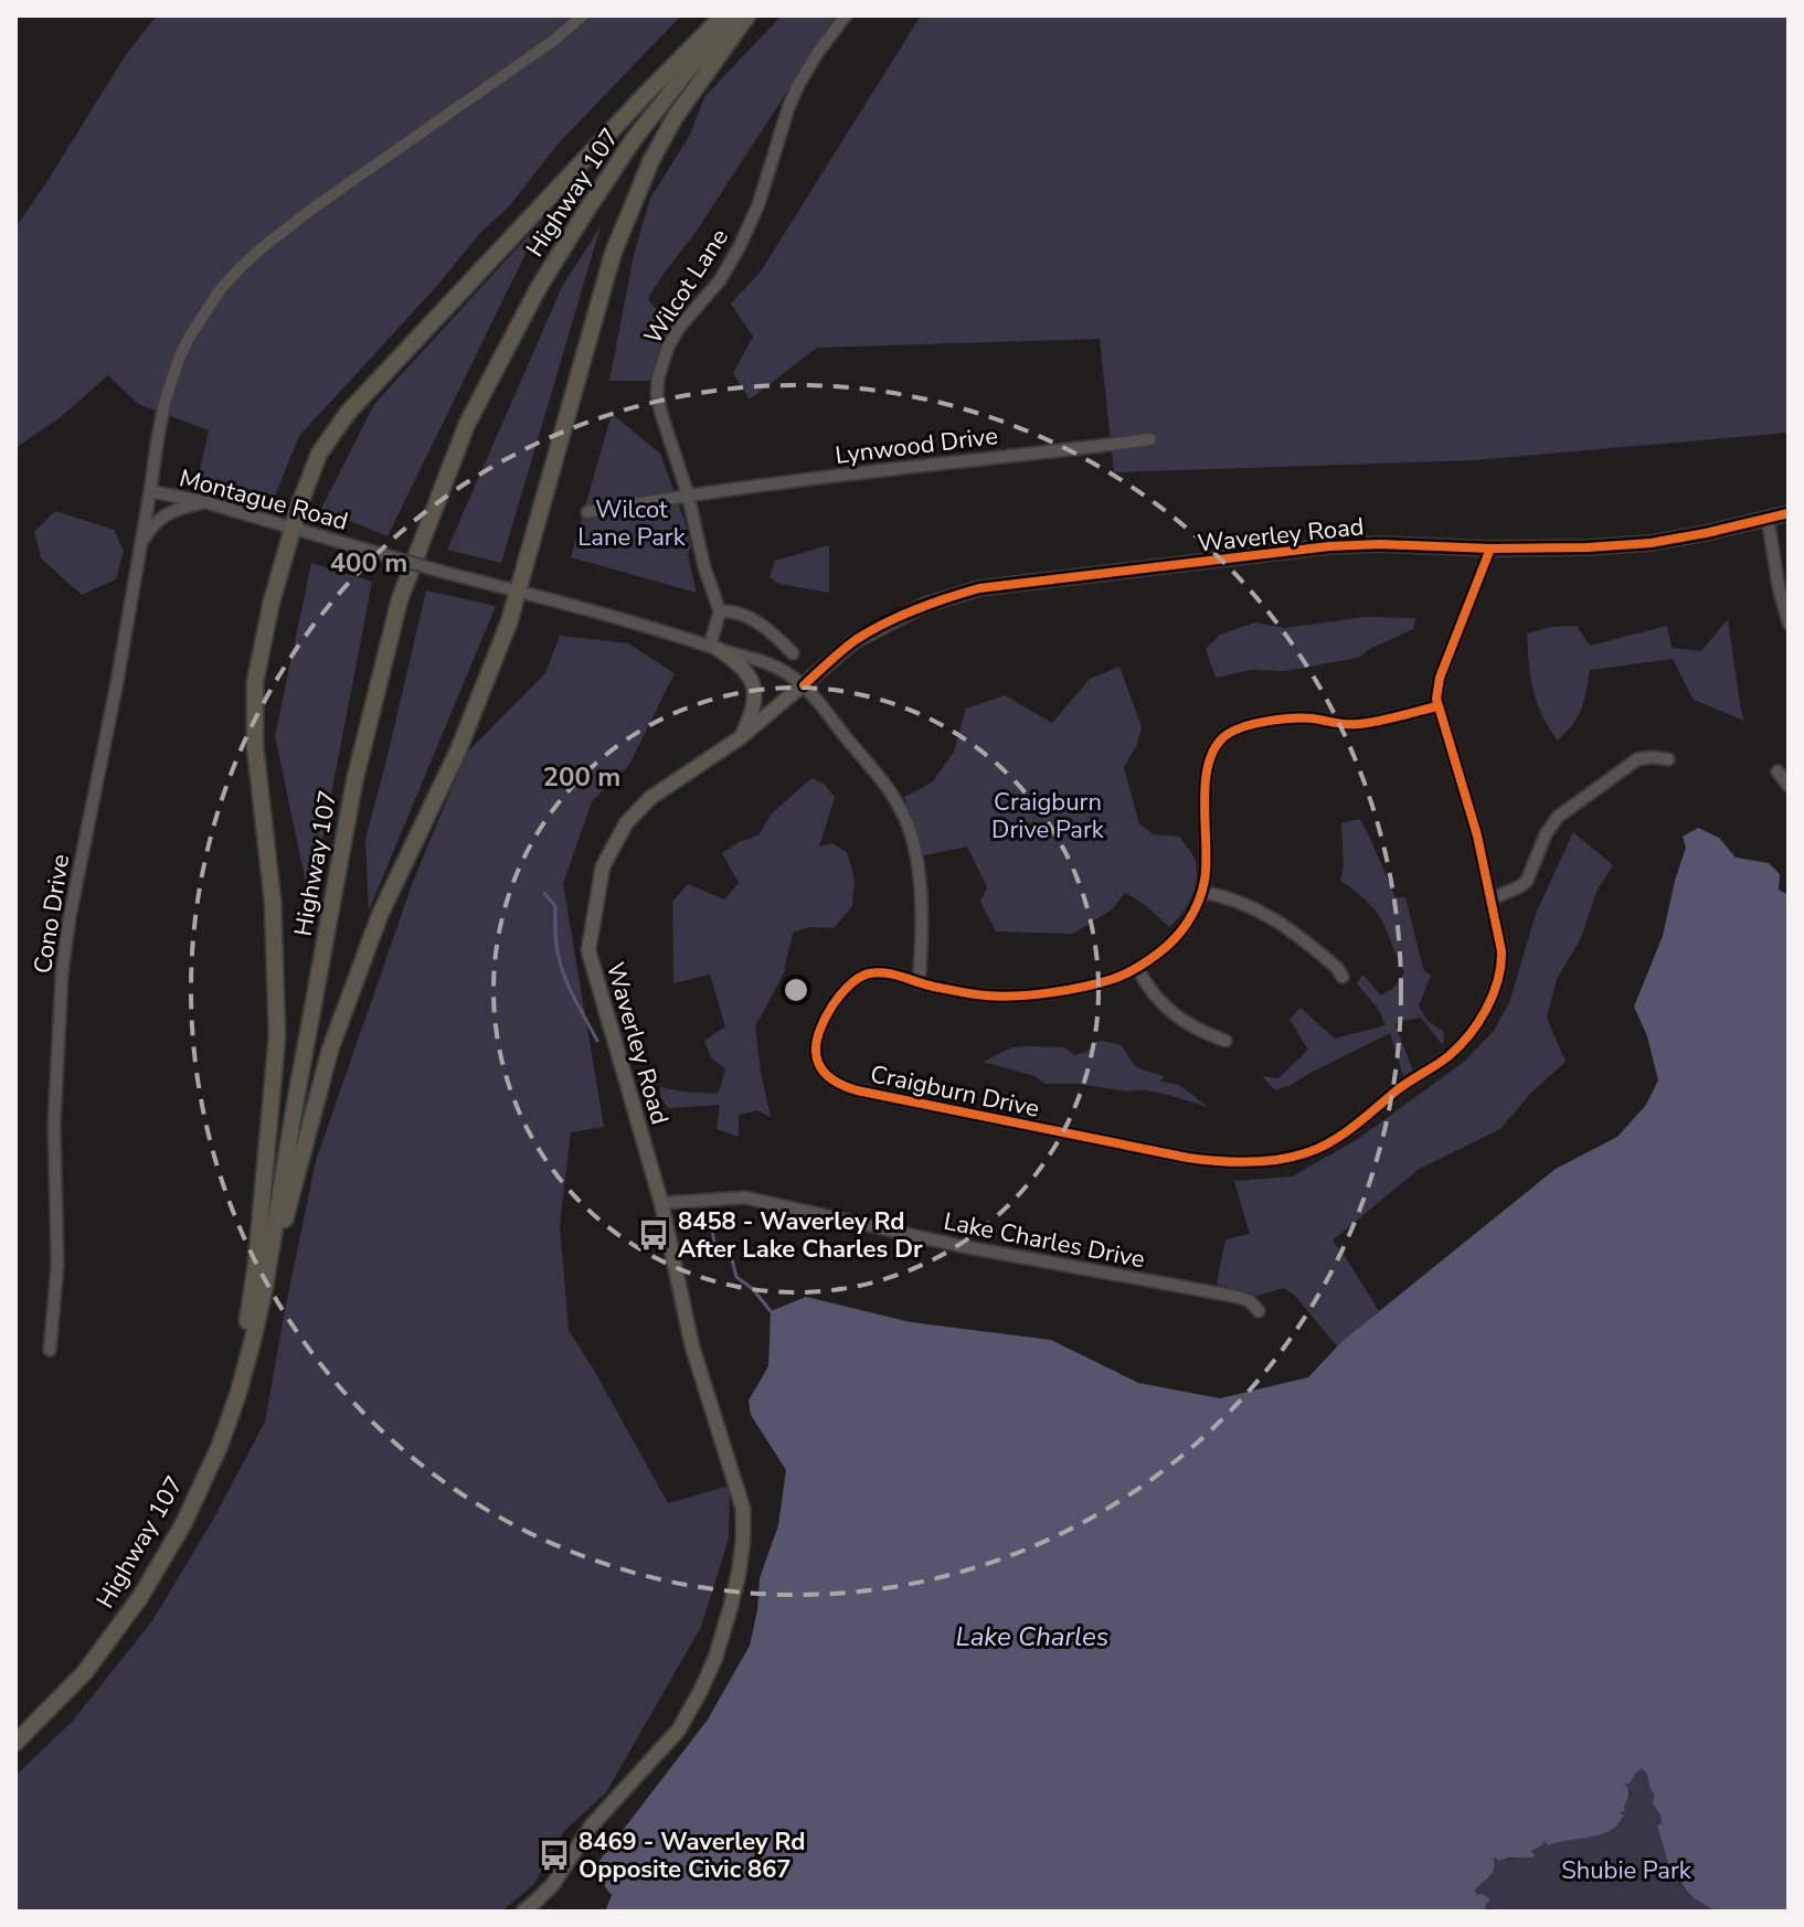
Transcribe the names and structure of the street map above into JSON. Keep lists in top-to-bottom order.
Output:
{
  "streets": {
    "highway": ["Highway 107"],
    "main road": ["Waverley Road"],
    "street": [
      "Wilcot Lane",
      "Lynwood Drive",
      "Montague Road",
      "Cono Drive",
      "Craigburn Drive",
      "Lake Charles Drive"
    ]
  },
  "crossings": [
    ["Wilcot Lane", "Lynwood Drive"],
    ["Montague Road", "Waverley Road"],
    ["Montague Road", "Cono Drive"],
    ["Waverley Road", "Craigburn Drive"],
    ["Waverley Road", "Lake Charles Drive"]
  ],
  "water": ["Lake Charles"],
  "parks": ["Wilcot Lane Park", "Craigburn Drive Park", "Shubie Park"],
  "places": {
    "bus stop": ["8458 - Waverley Rd After Lake Charles Dr", "8469 - Waverley Rd Opposite Civic 867"]
  },
  "rings": ["400 m", "200 m"]
}
